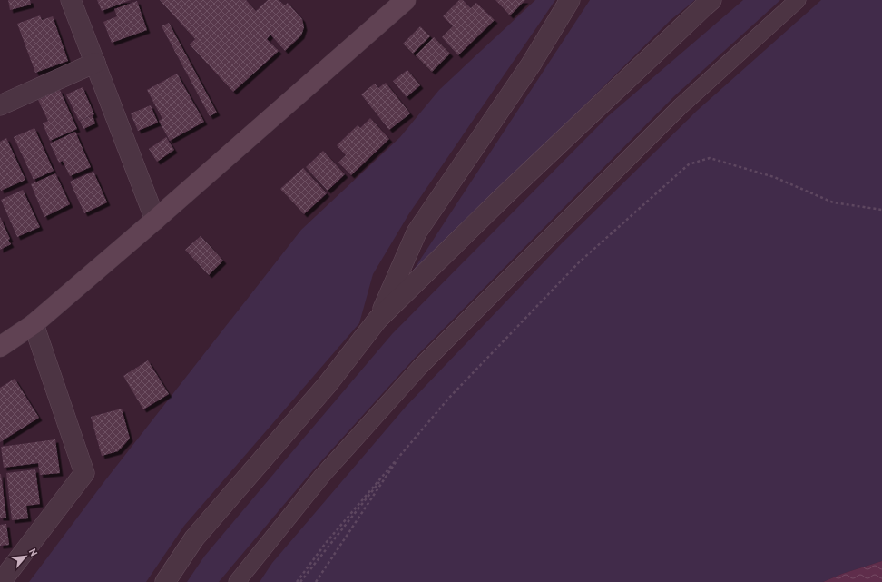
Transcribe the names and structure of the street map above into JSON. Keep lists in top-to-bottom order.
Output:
{
  "north": "top right"
}
